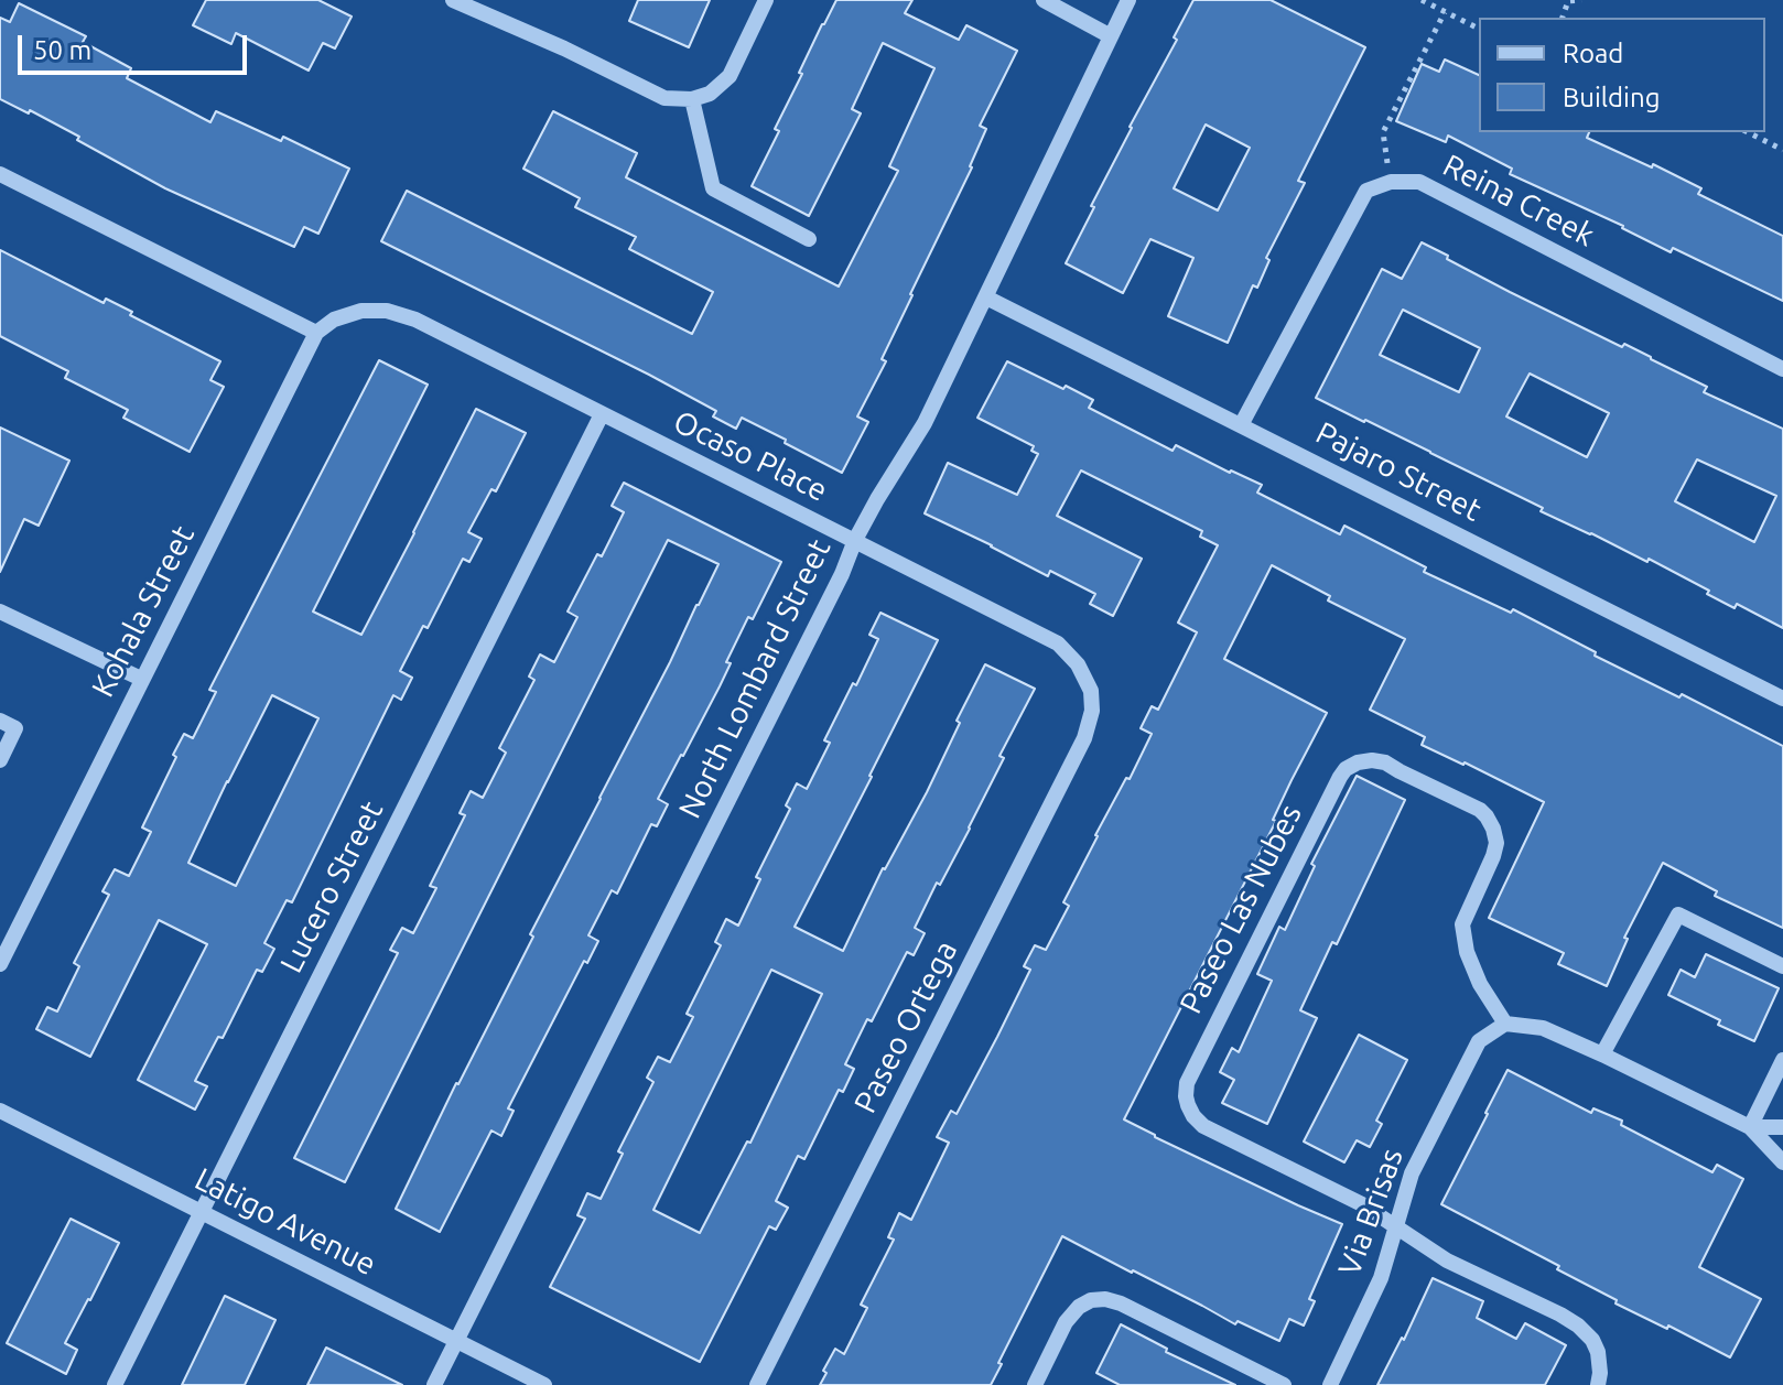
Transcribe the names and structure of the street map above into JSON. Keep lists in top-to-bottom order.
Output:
{
  "streets": {
    "street": [
      "Reina Creek",
      "Ocaso Place",
      "Pajaro Street",
      "Kohala Street",
      "North Lombard Street",
      "Lucero Street",
      "Paseo Las Nubes",
      "Paseo Ortega",
      "Via Brisas",
      "Latigo Avenue"
    ]
  },
  "crossings": [
    ["Ocaso Place", "Kohala Street"],
    ["Ocaso Place", "North Lombard Street"],
    ["Ocaso Place", "Lucero Street"],
    ["Ocaso Place", "Paseo Ortega"],
    ["Pajaro Street", "North Lombard Street"],
    ["North Lombard Street", "Latigo Avenue"],
    ["Lucero Street", "Latigo Avenue"],
    ["Paseo Las Nubes", "Via Brisas"]
  ],
  "legend": ["Road", "Building"],
  "scale_bar": "50 m"
}
